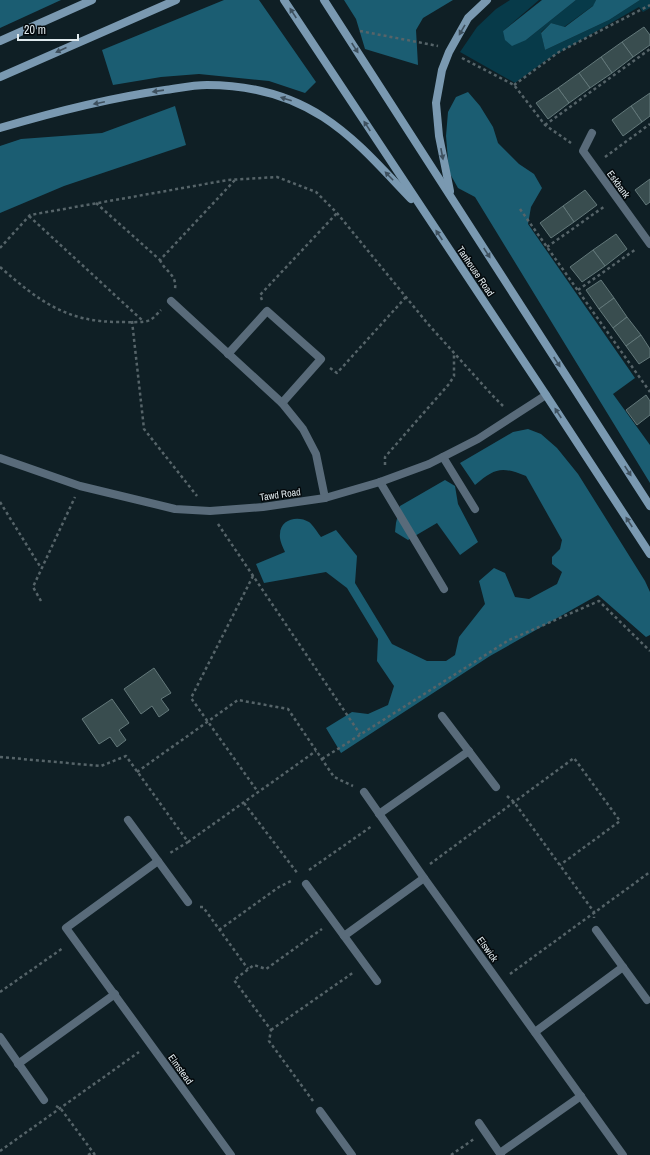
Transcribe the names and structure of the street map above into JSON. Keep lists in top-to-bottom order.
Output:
{
  "streets": {
    "street": [
      "Eskbank",
      "Tanhouse Road",
      "Tawd Road",
      "Elswick",
      "Elmstead"
    ]
  },
  "crossings": [
    ["Tanhouse Road", "Tawd Road"]
  ],
  "scale_bar": "20 m"
}
